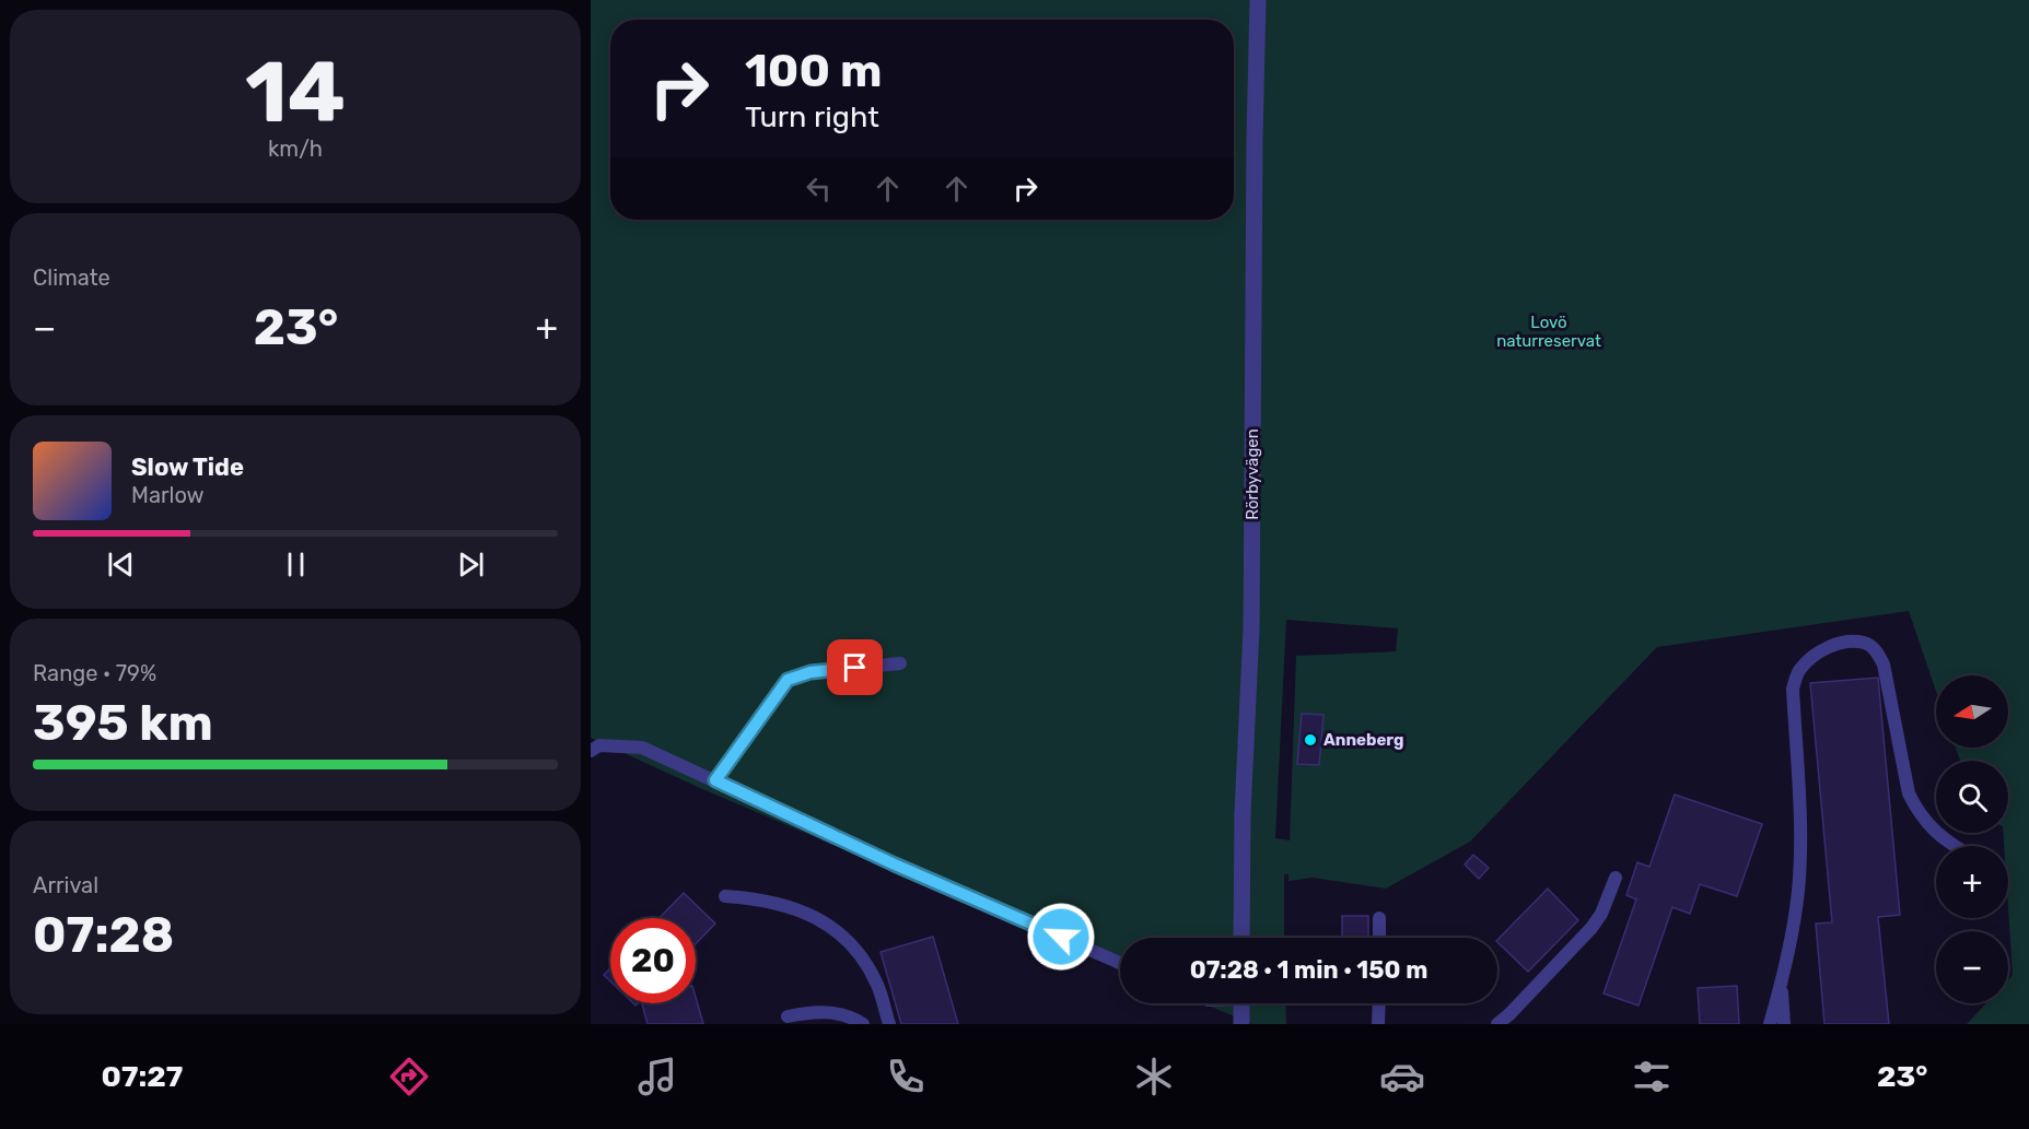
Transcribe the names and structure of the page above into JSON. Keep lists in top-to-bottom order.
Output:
{
  "streets": {
    "street": ["Rörbyvägen"]
  },
  "parks": ["Lovö naturreservat"],
  "places": ["Anneberg"],
  "north": "left",
  "page": {
    "tile": [
      ["14", "km/h"],
      "Climate",
      ["Range · 79%", "395 km"],
      ["Arrival", "07:28"]
    ],
    "turn": ["100 m", "Turn right"],
    "heat": ["−", "23°", "+"],
    "song": ["Slow Tide", "Marlow"],
    "map_buttons": ["+", "−"],
    "limit": "20",
    "trip": "07:28 · 1 min · 150 m",
    "tabs": ["07:27", "23°"]
  }
}
